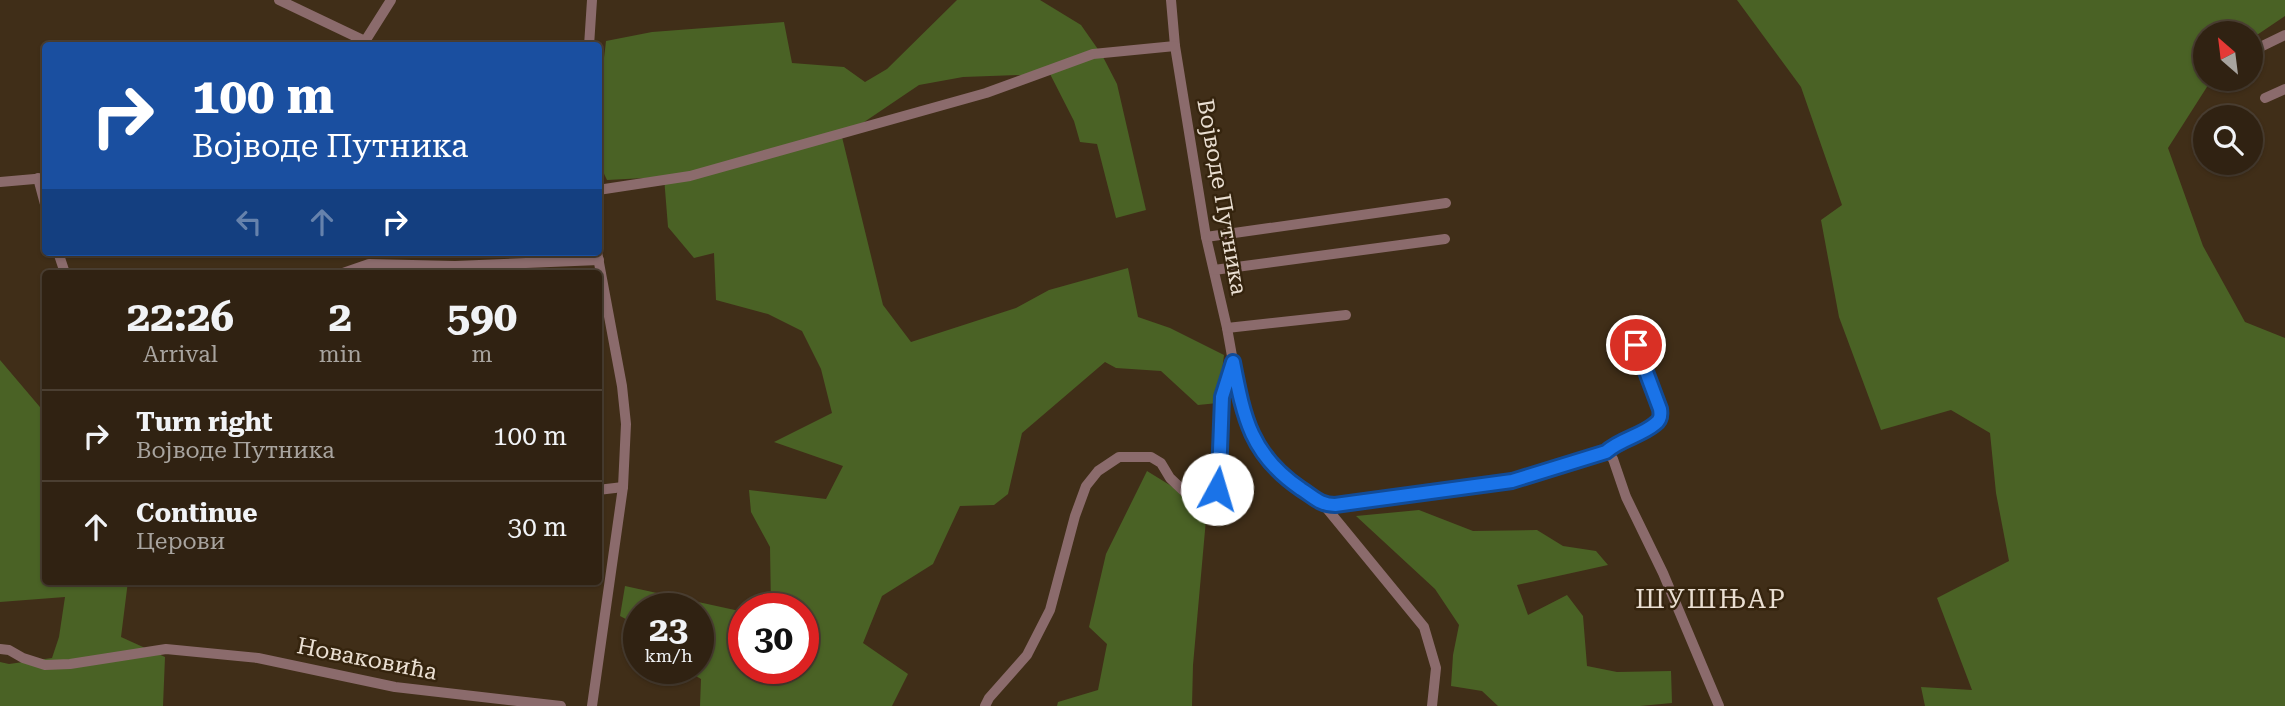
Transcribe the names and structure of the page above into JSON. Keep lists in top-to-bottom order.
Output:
{
  "streets": {
    "street": ["Војводе Путника", "Новаковића"]
  },
  "districts": ["ШУШЊАР"],
  "north": "top left",
  "page": {
    "turn": ["100 m", "Војводе Путника"],
    "eta": [
      "22:26",
      "Arrival",
      "2",
      "min",
      "590",
      "m"
    ],
    "list": [
      {
        "name": "Turn right",
        "note": "Војводе Путника",
        "value": "100 m"
      },
      {
        "name": "Continue",
        "note": "Церови",
        "value": "30 m"
      }
    ],
    "speed": "23 km/h",
    "limit": "30"
  }
}
